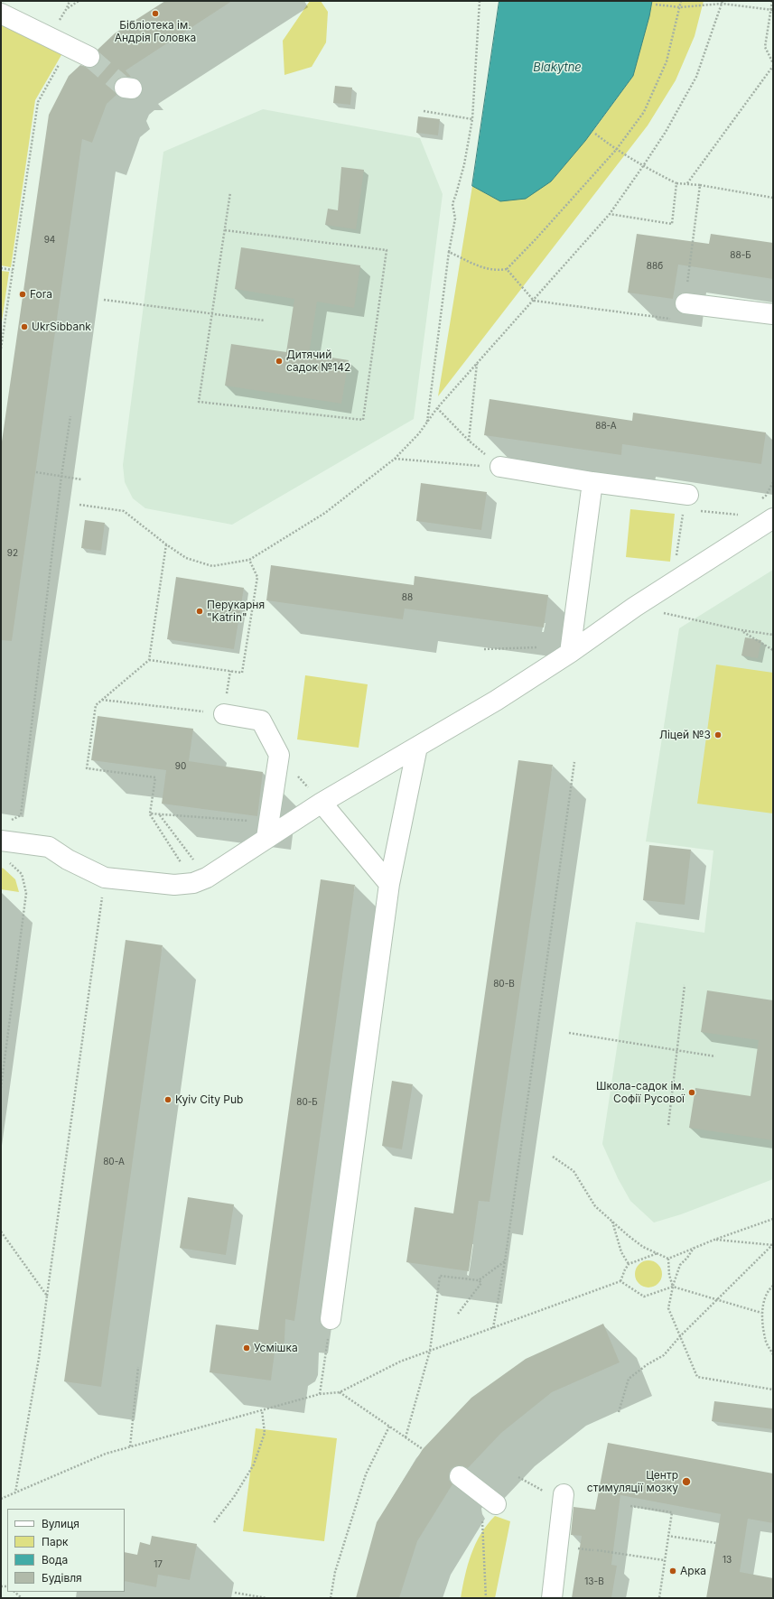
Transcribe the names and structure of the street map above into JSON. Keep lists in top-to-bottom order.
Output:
{
  "water": ["Blakytne"],
  "places": [
    "Бібліотека ім. Андрія Головка",
    "Fora",
    "UkrSibbank",
    "Дитячий садок №142",
    "Перукарня \"Katrin\"",
    "Ліцей №3",
    "Школа-садок ім. Софії Русової",
    "Kyiv City Pub",
    "Усмішка",
    "Центр стимуляції мозку",
    "Арка"
  ],
  "house_numbers": [
    "94",
    "88-Б",
    "88б",
    "88-А",
    "92",
    "88",
    "90",
    "80-В",
    "80-Б",
    "80-А",
    "13",
    "17",
    "13-В"
  ],
  "legend": [
    "Вулиця",
    "Парк",
    "Вода",
    "Будівля"
  ]
}
